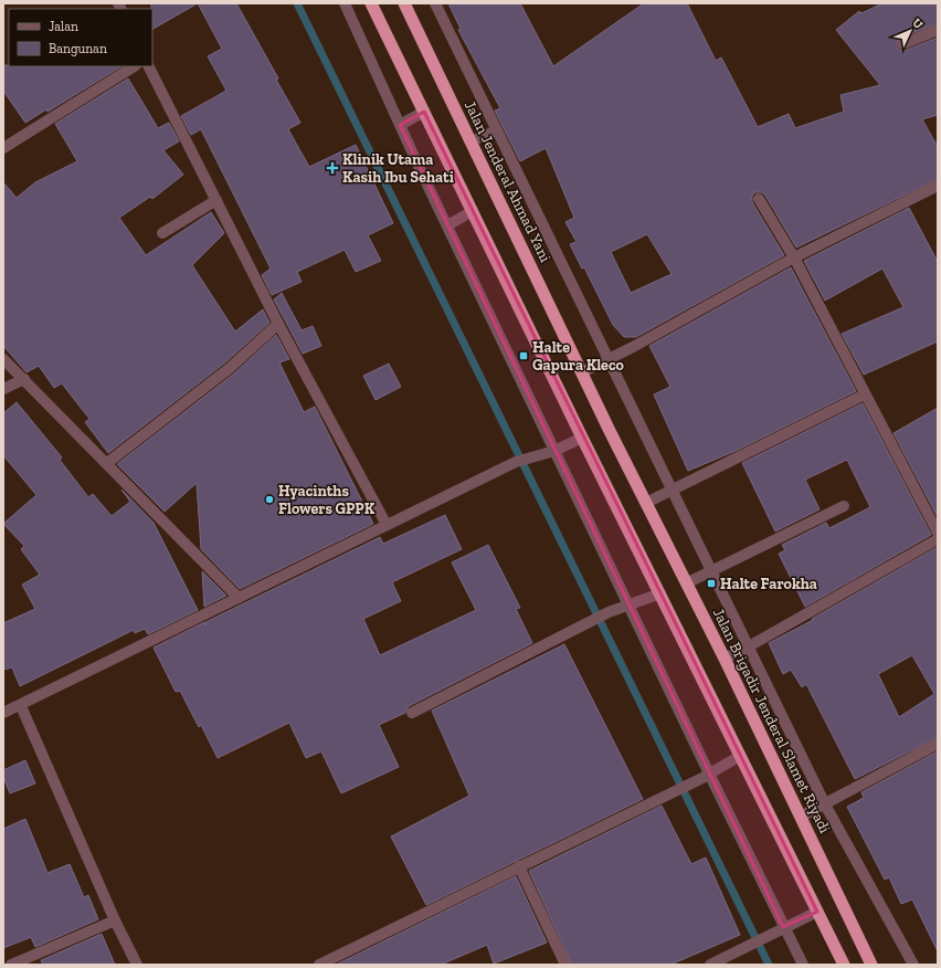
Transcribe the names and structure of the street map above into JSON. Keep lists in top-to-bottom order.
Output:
{
  "streets": {
    "highway": ["Jalan Jenderal Ahmad Yani", "Jalan Brigadir Jenderal Slamet Riyadi"]
  },
  "crossings": [
    ["Jalan Jenderal Ahmad Yani", "Jalan Brigadir Jenderal Slamet Riyadi"]
  ],
  "places": {
    "health": ["Klinik Utama Kasih Ibu Sehati"],
    "transit": ["Halte Gapura Kleco", "Halte Farokha"],
    "other": ["Hyacinths Flowers GPPK"]
  },
  "legend": ["Jalan", "Bangunan"],
  "north": "top right"
}
